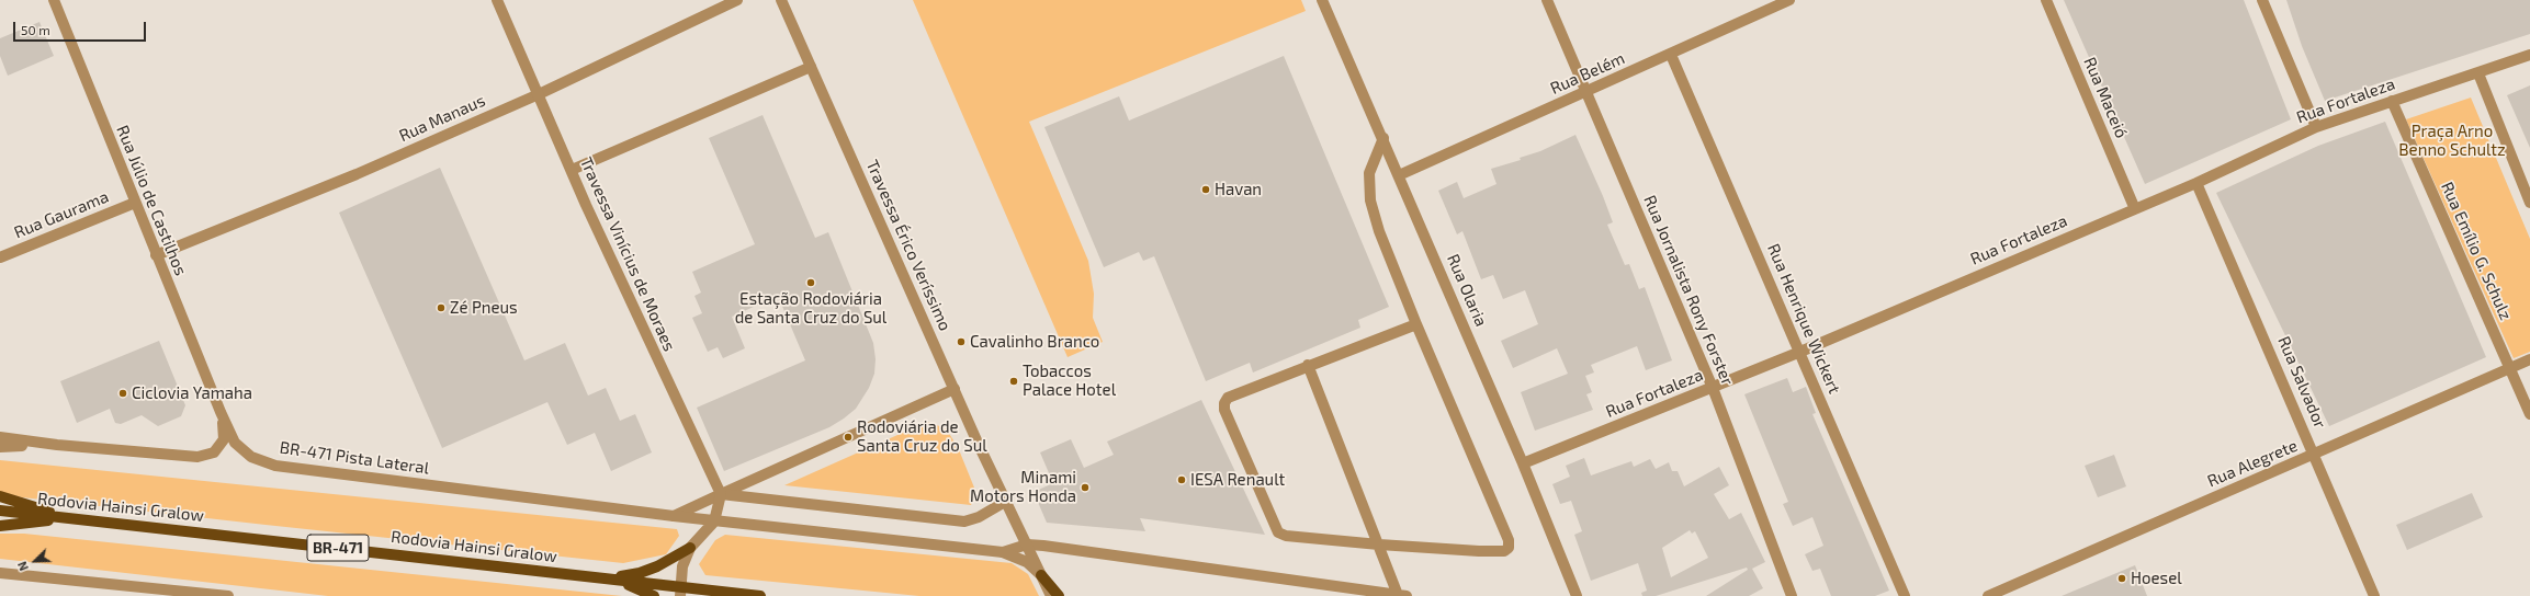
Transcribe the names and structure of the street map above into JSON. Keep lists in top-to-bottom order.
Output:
{
  "streets": {
    "main road": ["Rodovia Hainsi Gralow", "BR-471"],
    "street": [
      "Rua Belém",
      "Rua Maceió",
      "Rua Fortaleza",
      "Rua Manaus",
      "Rua Júlio de Castilhos",
      "Rua Gaurama",
      "Travessa Érico Veríssimo",
      "Rua Emílio G. Schulz",
      "Travessa Vinícius de Moraes",
      "Rua Olaria",
      "Rua Jornalista Rony Forster",
      "Rua Henrique Wickert",
      "Rua Salvador",
      "BR-471 Pista Lateral",
      "Rua Alegrete"
    ]
  },
  "crossings": [
    ["Rua Belém", "Rua Olaria"],
    ["Rua Belém", "Rua Jornalista Rony Forster"],
    ["Rua Belém", "Rua Henrique Wickert"],
    ["Rua Maceió", "Rua Fortaleza"],
    ["Rua Fortaleza", "Rua Emílio G. Schulz"],
    ["Rua Fortaleza", "Rua Olaria"],
    ["Rua Fortaleza", "Rua Jornalista Rony Forster"],
    ["Rua Fortaleza", "Rua Henrique Wickert"],
    ["Rua Fortaleza", "Rua Salvador"],
    ["Rua Manaus", "Rua Júlio de Castilhos"],
    ["Rua Manaus", "Travessa Vinícius de Moraes"],
    ["Rua Júlio de Castilhos", "Rua Gaurama"],
    ["Rua Júlio de Castilhos", "BR-471 Pista Lateral"],
    ["Rua Emílio G. Schulz", "Rua Alegrete"],
    ["Rua Salvador", "Rua Alegrete"]
  ],
  "parks": ["Praça Arno Benno Schultz"],
  "places": [
    "Havan",
    "Estação Rodoviária de Santa Cruz do Sul",
    "Zé Pneus",
    "Cavalinho Branco",
    "Tobaccos Palace Hotel",
    "Ciclovia Yamaha",
    "Rodoviária de Santa Cruz do Sul",
    "IESA Renault",
    "Minami Motors Honda",
    "Hoesel"
  ],
  "scale_bar": "50 m",
  "north": "bottom left"
}
